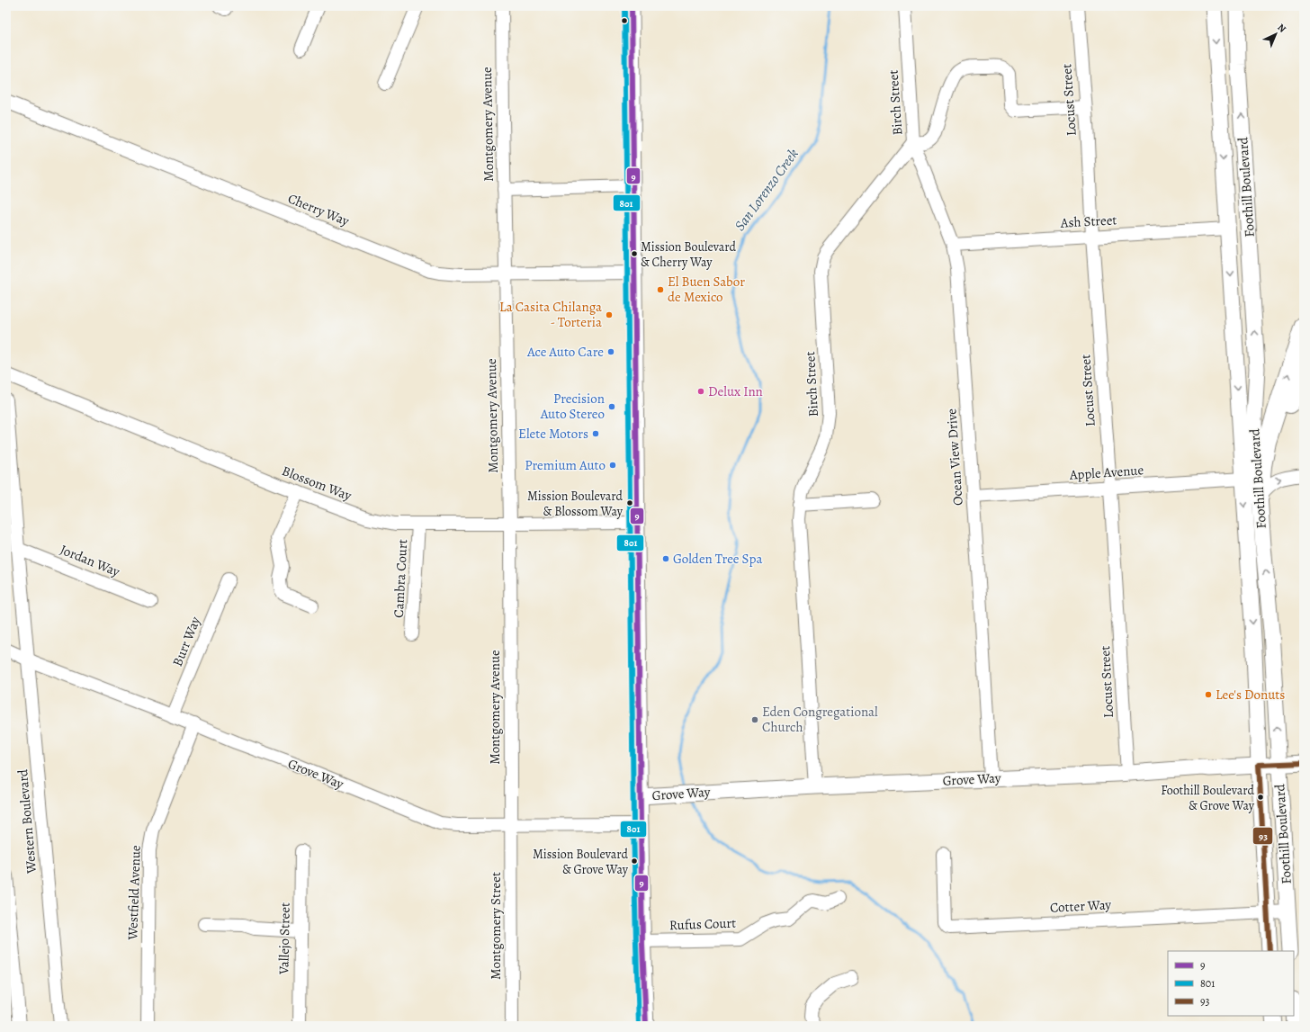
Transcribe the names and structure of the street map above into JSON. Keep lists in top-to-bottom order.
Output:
{
  "streets": {
    "main road": ["Foothill Boulevard", "Grove Way"],
    "street": [
      "Locust Street",
      "Birch Street",
      "Montgomery Avenue",
      "Cherry Way",
      "Ash Street",
      "Ocean View Drive",
      "Apple Avenue",
      "Blossom Way",
      "Jordan Way",
      "Cambra Court",
      "Burr Way",
      "Western Boulevard",
      "Westfield Avenue",
      "Cotter Way",
      "Rufus Court",
      "Montgomery Street",
      "Vallejo Street"
    ]
  },
  "crossings": [
    ["Locust Street", "Ash Street"],
    ["Locust Street", "Apple Avenue"],
    ["Locust Street", "Grove Way"],
    ["Birch Street", "Ocean View Drive"],
    ["Birch Street", "Grove Way"],
    ["Montgomery Avenue", "Cherry Way"],
    ["Montgomery Avenue", "Blossom Way"],
    ["Montgomery Avenue", "Grove Way"],
    ["Montgomery Avenue", "Montgomery Street"],
    ["Foothill Boulevard", "Ash Street"],
    ["Foothill Boulevard", "Apple Avenue"],
    ["Foothill Boulevard", "Grove Way"],
    ["Foothill Boulevard", "Cotter Way"],
    ["Ash Street", "Ocean View Drive"],
    ["Ocean View Drive", "Apple Avenue"],
    ["Ocean View Drive", "Grove Way"],
    ["Blossom Way", "Cambra Court"],
    ["Jordan Way", "Western Boulevard"],
    ["Burr Way", "Grove Way"],
    ["Grove Way", "Western Boulevard"],
    ["Grove Way", "Westfield Avenue"],
    ["Grove Way", "Montgomery Street"]
  ],
  "water": ["San Lorenzo Creek"],
  "places": [
    "Mission Boulevard & Cherry Way",
    "El Buen Sabor de Mexico",
    "La Casita Chilanga - Torteria",
    "Ace Auto Care",
    "Delux Inn",
    "Precision Auto Stereo",
    "Elete Motors",
    "Premium Auto",
    "Mission Boulevard & Blossom Way",
    "Golden Tree Spa",
    "Lee's Donuts",
    "Eden Congregational Church",
    "Foothill Boulevard & Grove Way",
    "Mission Boulevard & Grove Way"
  ],
  "lines": ["transit line 9", "transit line 801", "transit line 93"],
  "legend": ["9", "801", "93"],
  "north": "top right"
}
